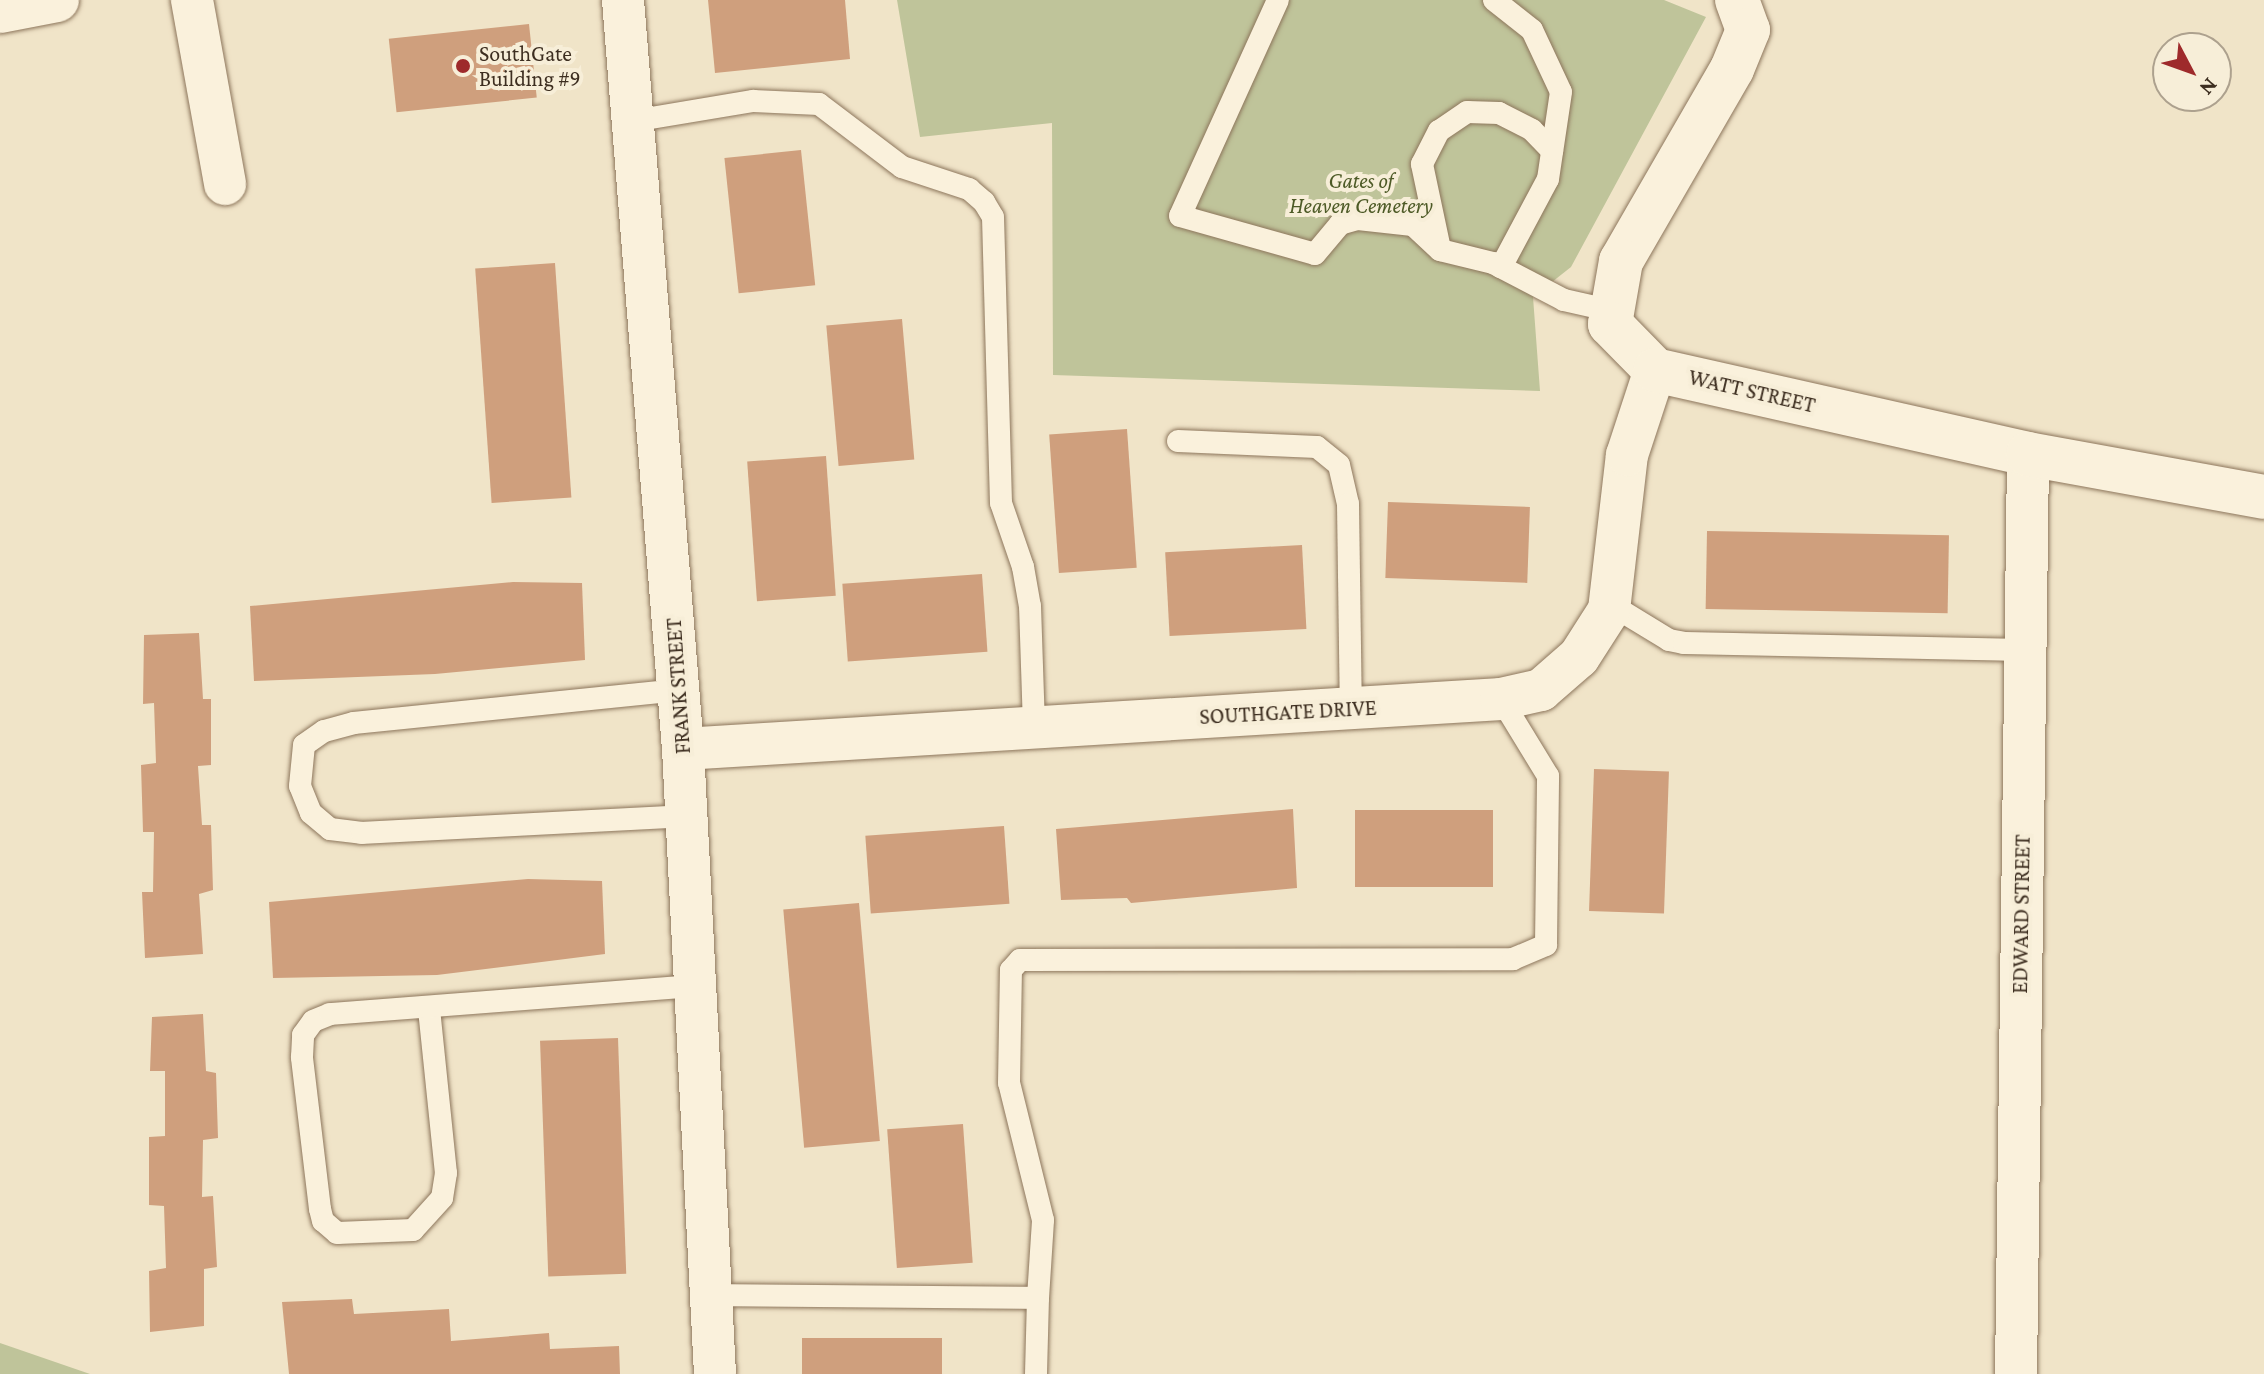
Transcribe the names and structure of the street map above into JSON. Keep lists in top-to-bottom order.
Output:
{
  "streets": {
    "street": [
      "WATT STREET",
      "FRANK STREET",
      "SOUTHGATE DRIVE",
      "EDWARD STREET"
    ]
  },
  "crossings": [
    ["WATT STREET", "SOUTHGATE DRIVE"],
    ["WATT STREET", "EDWARD STREET"],
    ["FRANK STREET", "SOUTHGATE DRIVE"]
  ],
  "parks": ["Gates of Heaven Cemetery"],
  "places": ["SouthGate Building #9"],
  "north": "bottom right"
}
